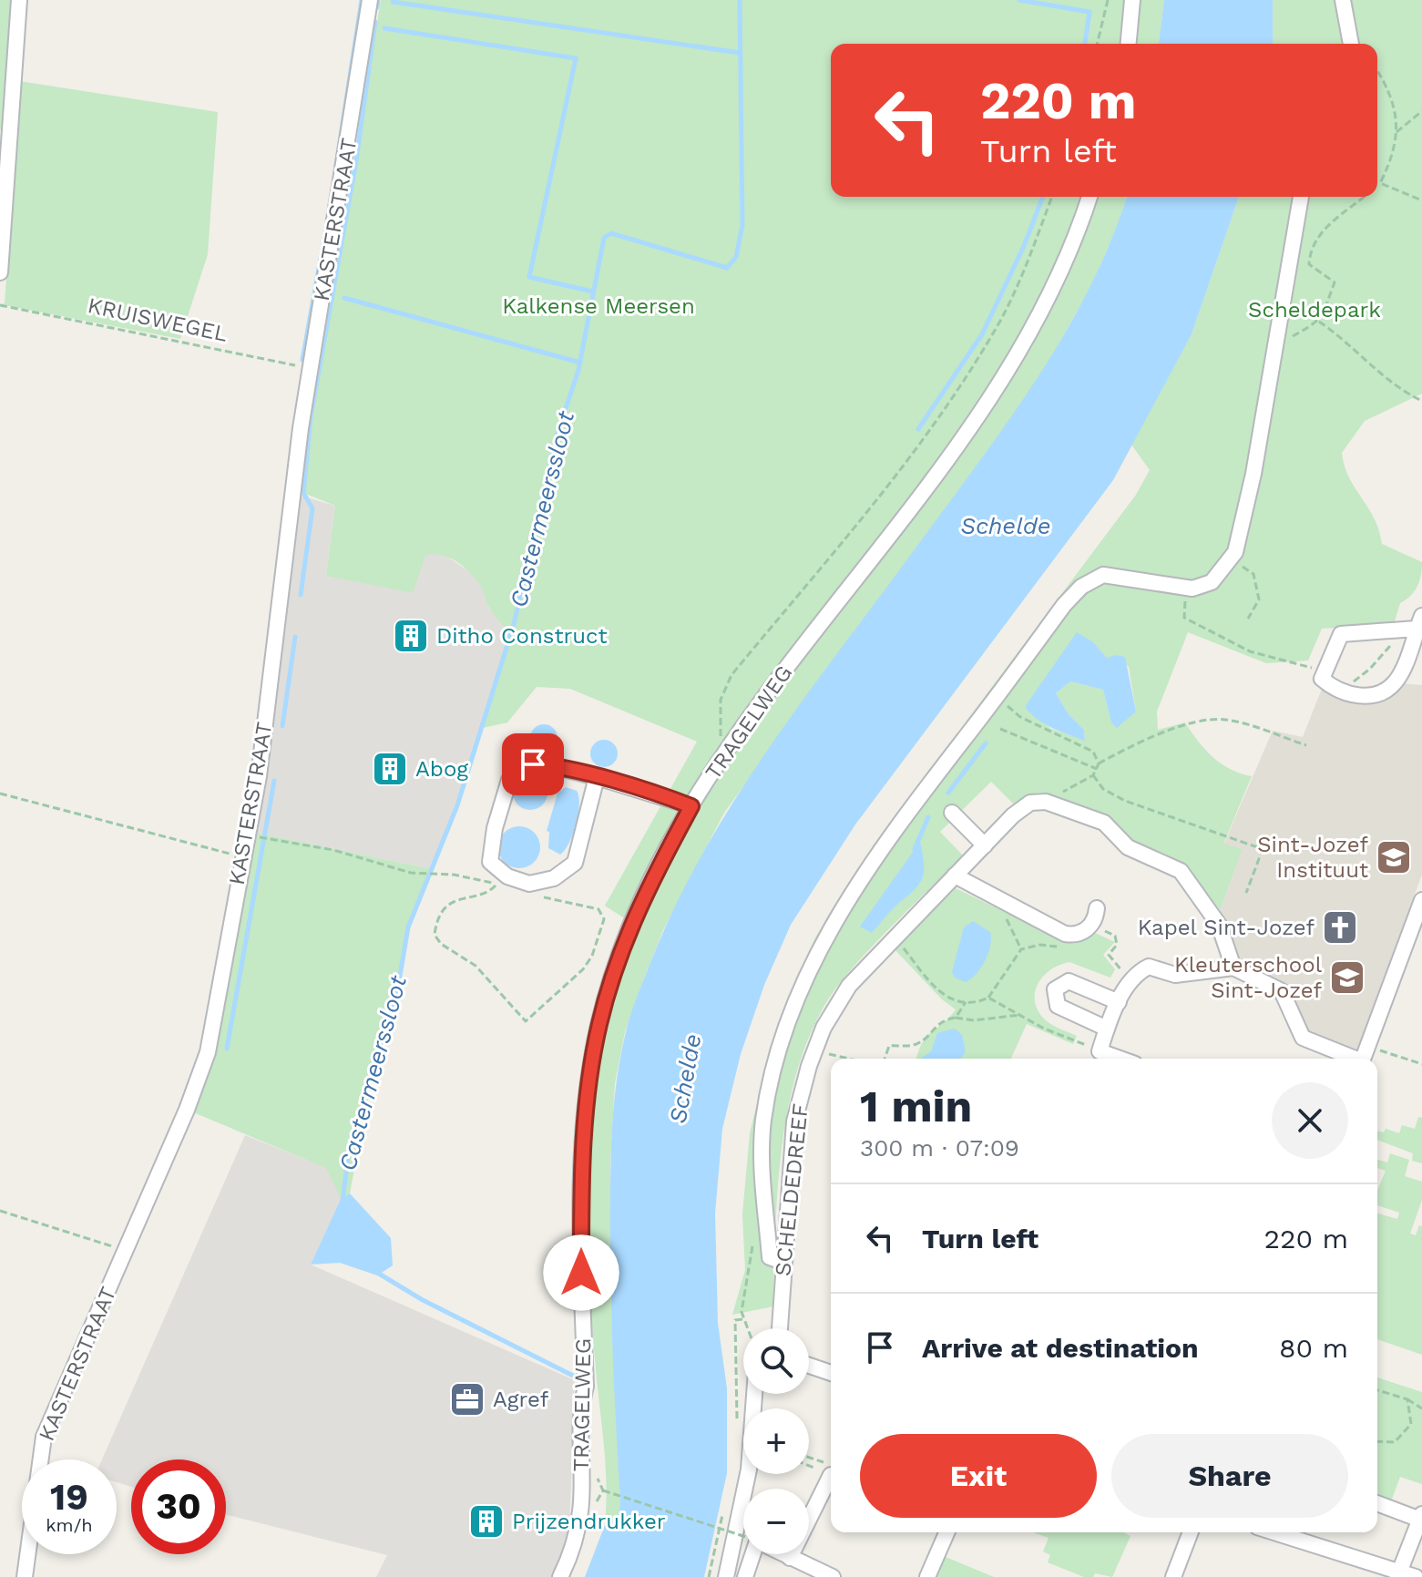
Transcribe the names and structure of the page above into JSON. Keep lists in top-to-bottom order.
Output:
{
  "streets": {
    "street": ["KASTERSTRAAT", "TRAGELWEG", "SCHELDEDREEF"],
    "path": ["KRUISWEGEL"]
  },
  "crossings": [
    ["KASTERSTRAAT", "KRUISWEGEL"]
  ],
  "water": ["Castermeerssloot", "Schelde"],
  "parks": ["Kalkense Meersen", "Scheldepark"],
  "places": {
    "building": ["Ditho Construct", "Abog", "Prijzendrukker"],
    "school or university": ["Sint-Jozef Instituut", "Kleuterschool Sint-Jozef"],
    "church": ["Kapel Sint-Jozef"],
    "office": ["Agref"]
  },
  "page": {
    "turn": ["220 m", "Turn left"],
    "heading": ["1 min", "300 m · 07:09"],
    "list": [
      {
        "name": "Turn left",
        "value": "220 m"
      },
      {
        "name": "Arrive at destination",
        "value": "80 m"
      }
    ],
    "map_buttons": ["+", "−"],
    "buttons": ["Exit", "Share"],
    "speed": "19 km/h",
    "limit": "30"
  }
}
